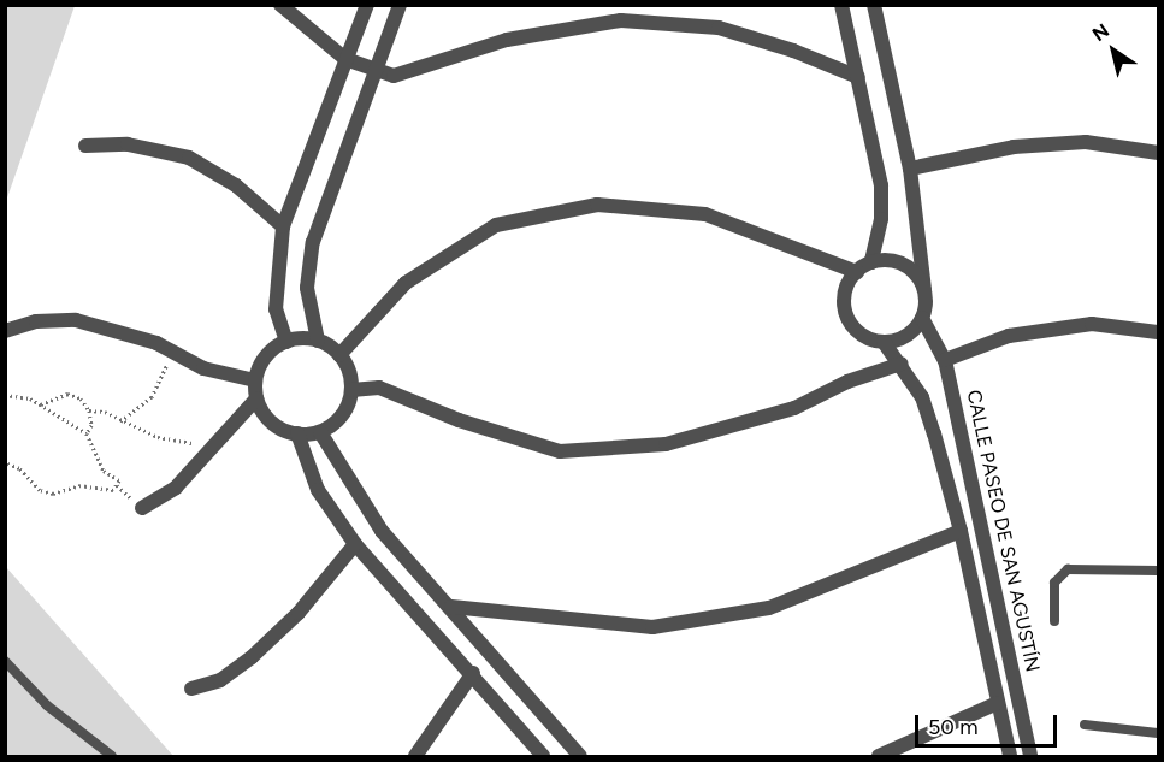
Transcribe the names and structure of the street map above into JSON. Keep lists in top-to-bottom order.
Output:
{
  "streets": {
    "street": ["CALLE PASEO DE SAN AGUSTÍN"]
  },
  "scale_bar": "50 m",
  "north": "top left"
}
